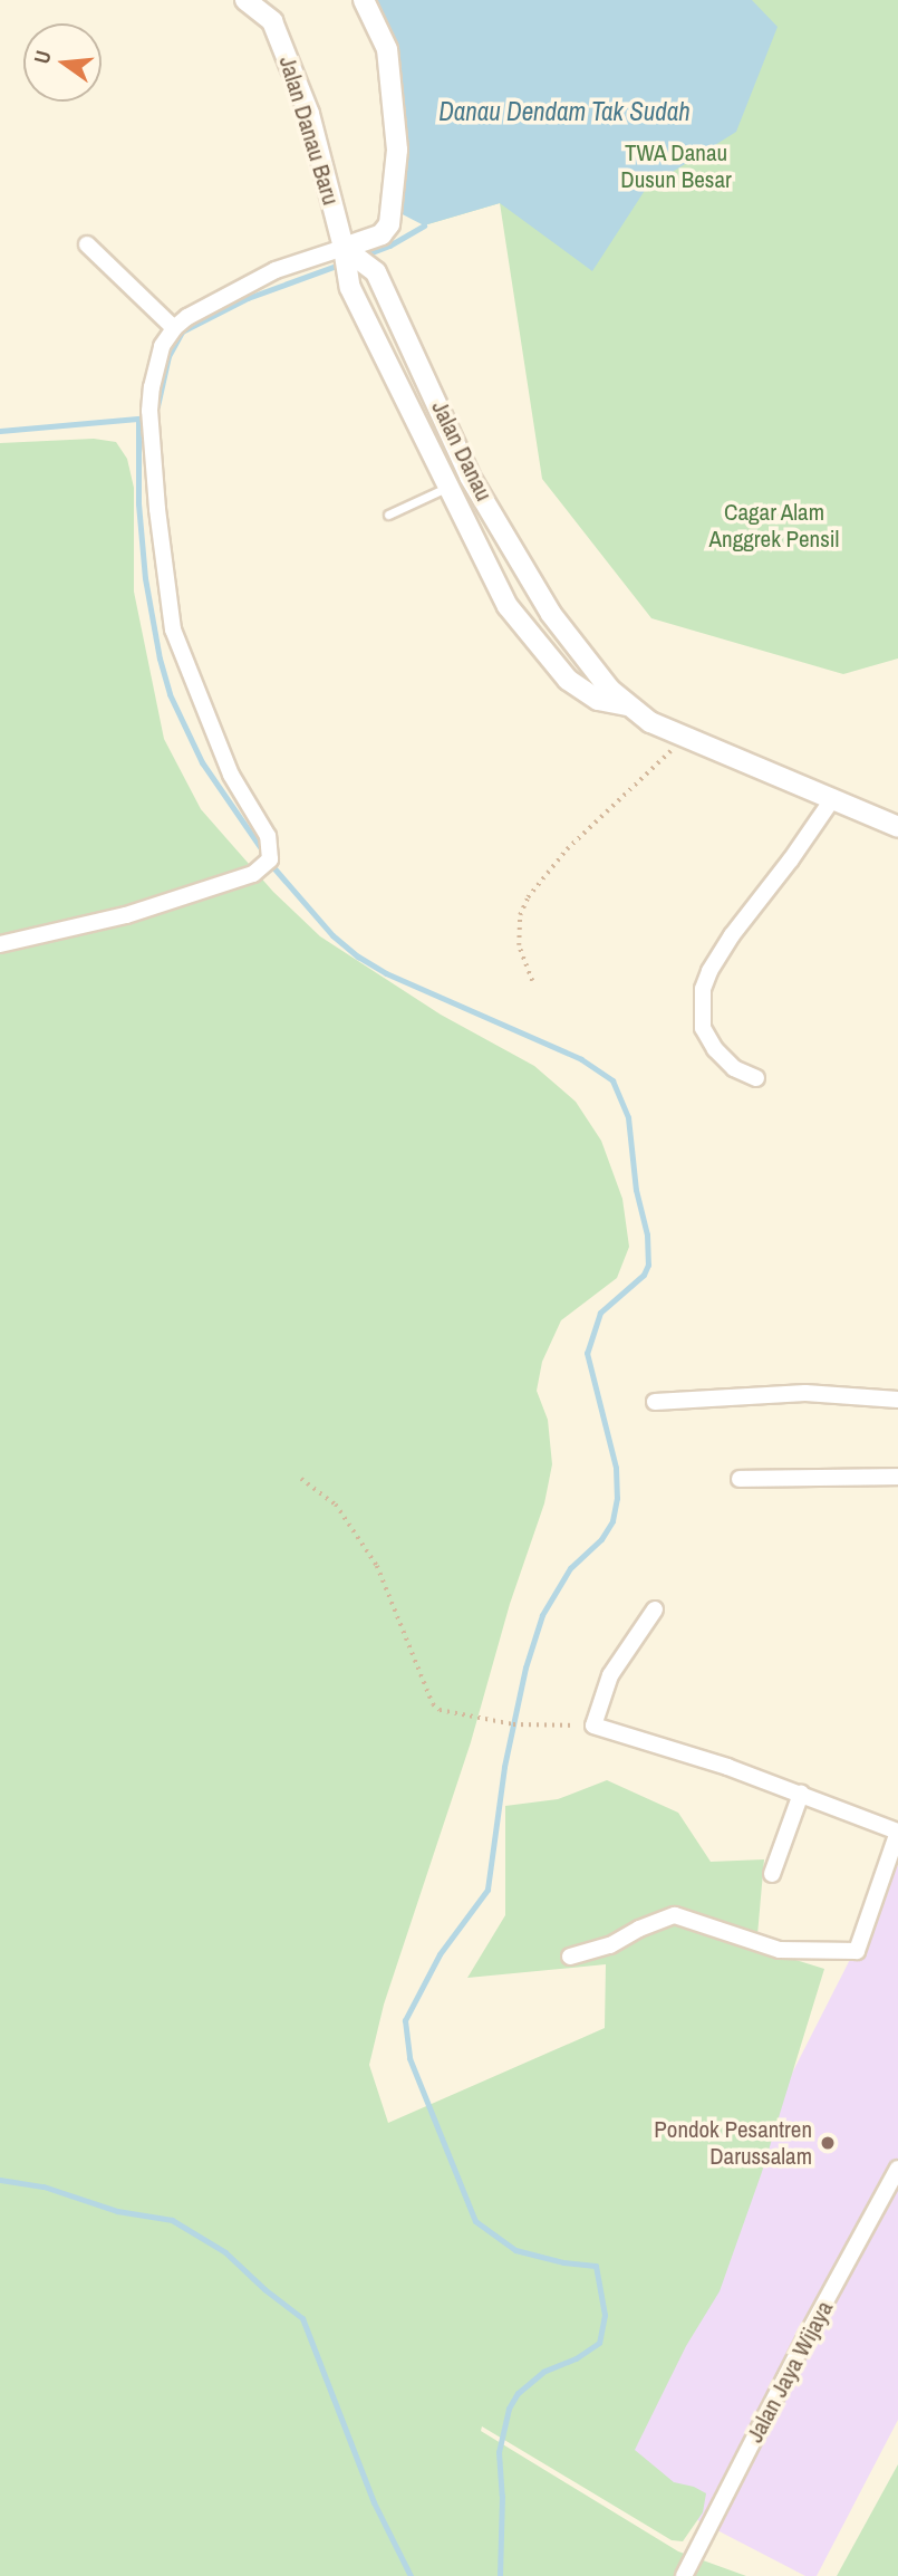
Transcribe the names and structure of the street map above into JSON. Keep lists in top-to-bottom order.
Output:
{
  "streets": {
    "street": ["Jalan Danau Baru", "Jalan Danau", "Jalan Jaya Wijaya"]
  },
  "crossings": [
    ["Jalan Danau Baru", "Jalan Danau"]
  ],
  "water": ["Danau Dendam Tak Sudah"],
  "parks": ["TWA Danau Dusun Besar", "Cagar Alam Anggrek Pensil"],
  "places": ["Pondok Pesantren Darussalam"],
  "north": "left"
}
